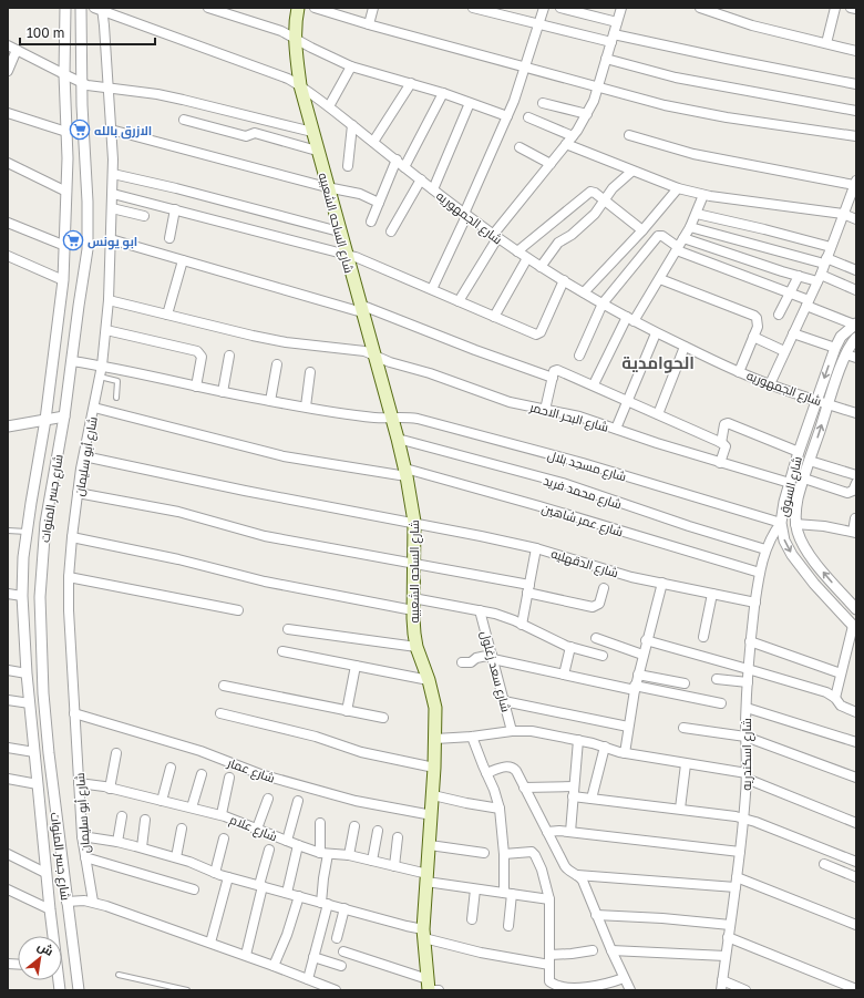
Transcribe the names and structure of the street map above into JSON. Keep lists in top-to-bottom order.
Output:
{
  "streets": {
    "main road": ["شارع الساحه الشعبيه"],
    "street": [
      "شارع الجمهوريه",
      "شارع البحر الاحمر",
      "شارع أبو سليمان",
      "شارع مسجد بلال",
      "شارع السوق",
      "شارع محمد فريد",
      "شارع جسر المنوات",
      "شارع عمر شاهين",
      "شارع الدقهليه",
      "شارع سعد زغلول",
      "شارع اسكندريه",
      "شارع عمار",
      "شارع علام"
    ]
  },
  "crossings": [
    ["شارع الجمهوريه", "شارع الساحه الشعبيه"],
    ["شارع الجمهوريه", "شارع أبو سليمان"],
    ["شارع الجمهوريه", "شارع السوق"],
    ["شارع الساحه الشعبيه", "شارع البحر الاحمر"],
    ["شارع الساحه الشعبيه", "شارع مسجد بلال"],
    ["شارع الساحه الشعبيه", "شارع محمد فريد"],
    ["شارع الساحه الشعبيه", "شارع عمر شاهين"],
    ["شارع الساحه الشعبيه", "شارع الدقهليه"],
    ["شارع الساحه الشعبيه", "شارع عمار"],
    ["شارع الساحه الشعبيه", "شارع علام"],
    ["شارع البحر الاحمر", "شارع أبو سليمان"],
    ["شارع البحر الاحمر", "شارع السوق"],
    ["شارع أبو سليمان", "شارع مسجد بلال"],
    ["شارع أبو سليمان", "شارع عمر شاهين"],
    ["شارع أبو سليمان", "شارع الدقهليه"],
    ["شارع أبو سليمان", "شارع عمار"],
    ["شارع أبو سليمان", "شارع علام"],
    ["شارع مسجد بلال", "شارع السوق"],
    ["شارع مسجد بلال", "شارع جسر المنوات"],
    ["شارع مسجد بلال", "شارع اسكندريه"],
    ["شارع السوق", "شارع اسكندريه"],
    ["شارع محمد فريد", "شارع اسكندريه"],
    ["شارع عمر شاهين", "شارع اسكندريه"],
    ["شارع الدقهليه", "شارع اسكندريه"]
  ],
  "districts": ["الحوامدية"],
  "places": {
    "supermarket": ["الازرق بالله", "ابو يونس"]
  },
  "scale_bar": "100 m",
  "north": "top right"
}
